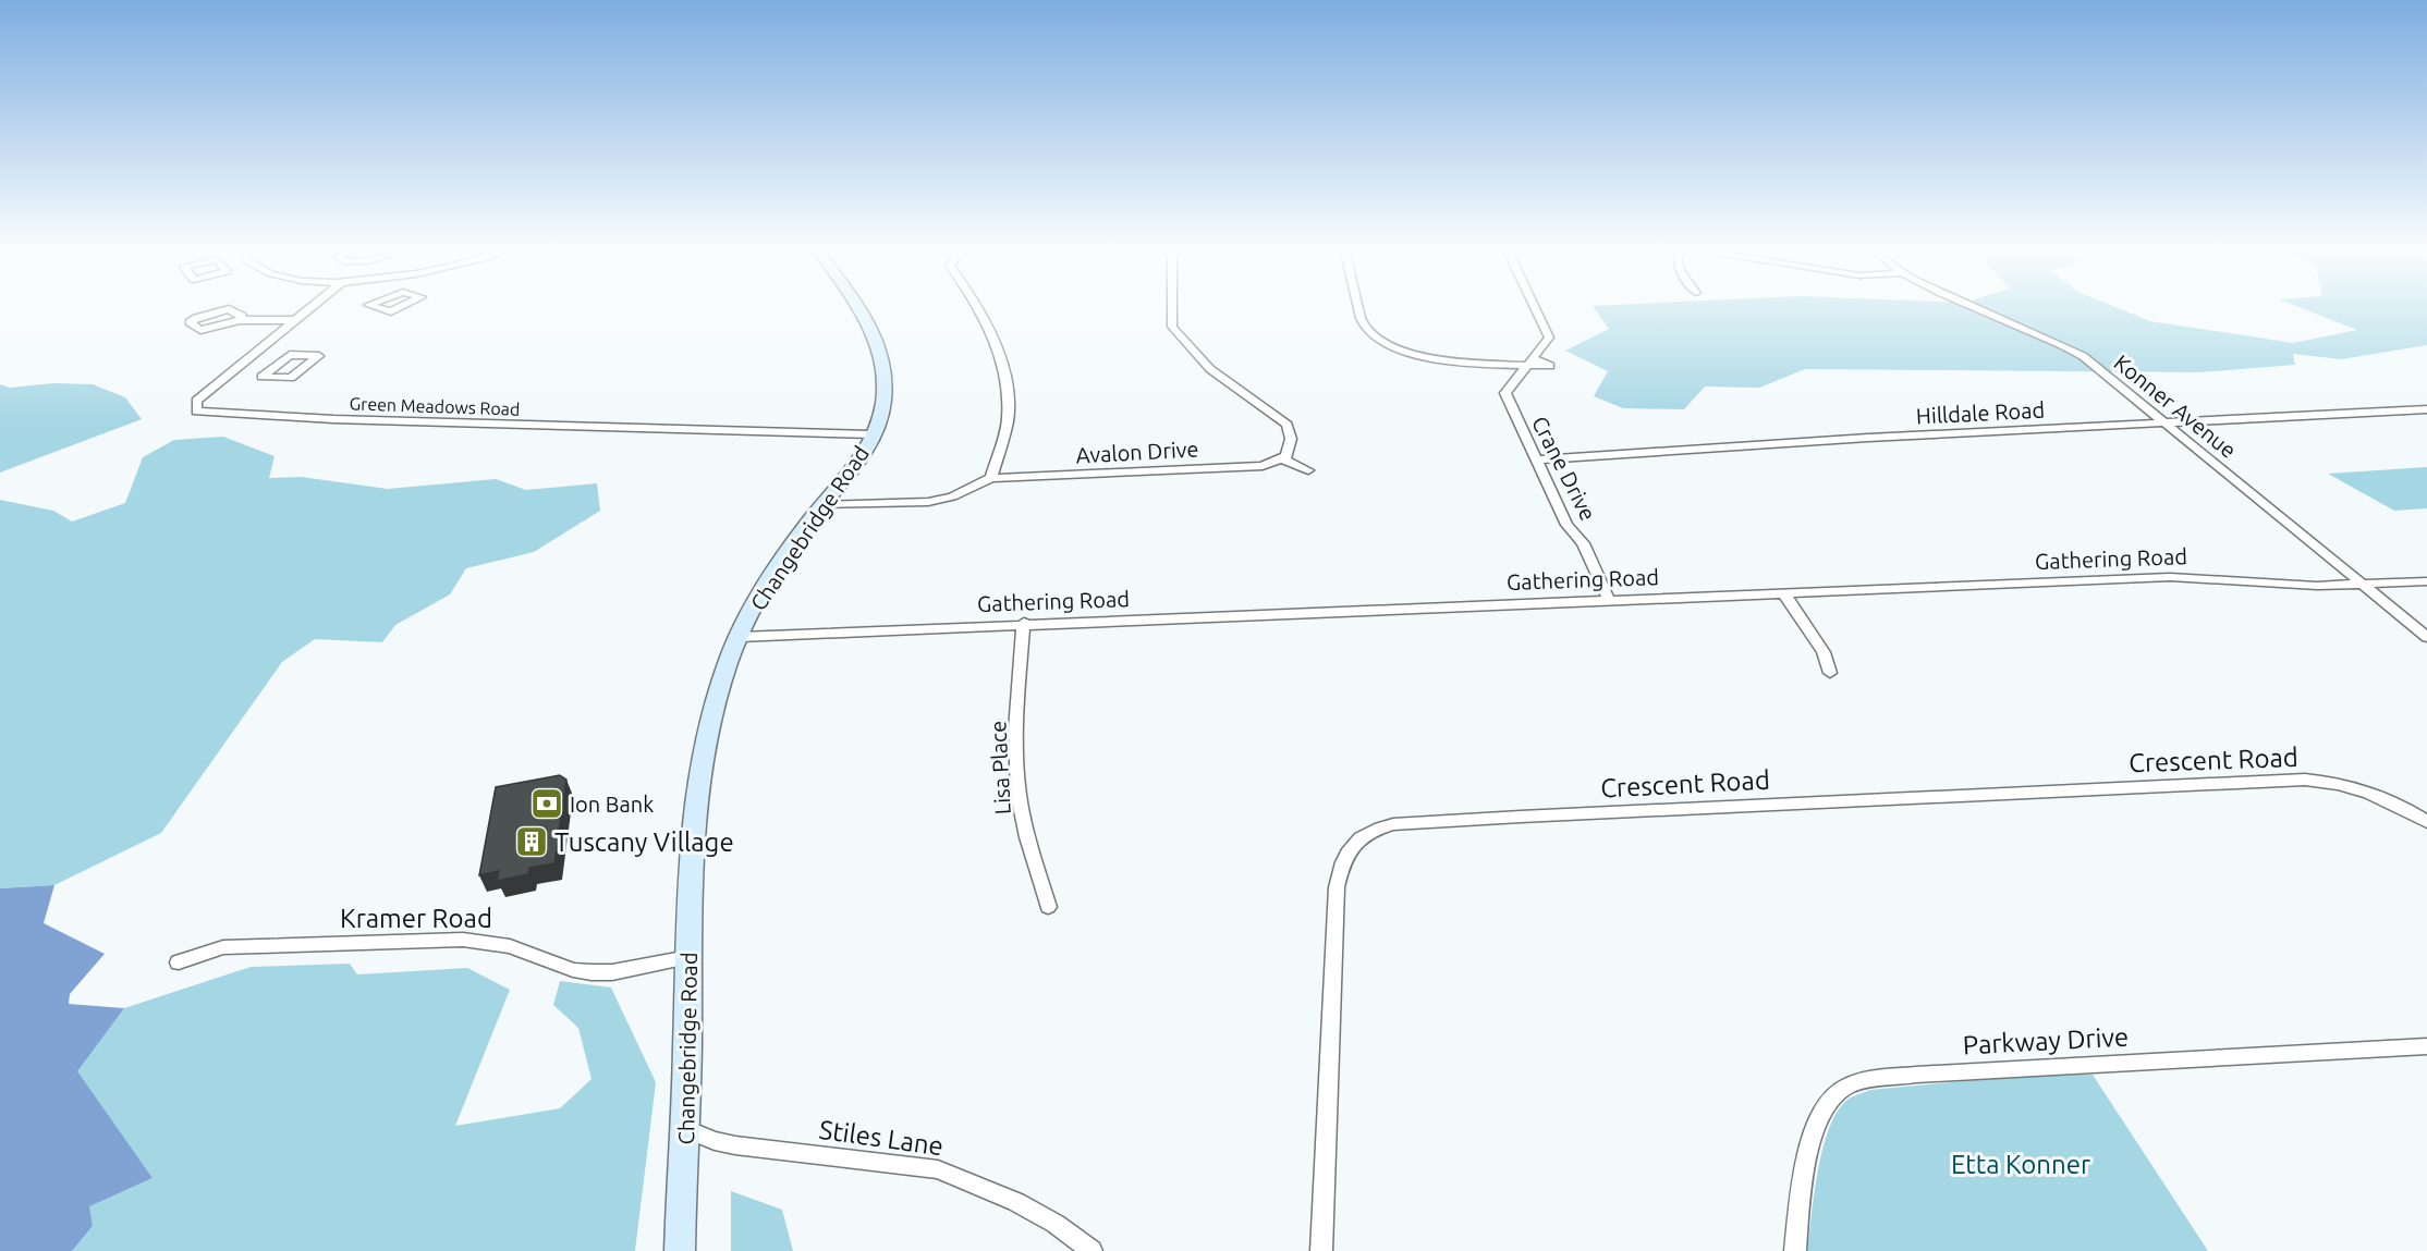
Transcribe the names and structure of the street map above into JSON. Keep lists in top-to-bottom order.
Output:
{
  "streets": {
    "main road": ["Changebridge Road"],
    "street": [
      "Green Meadows Road",
      "Konner Avenue",
      "Hilldale Road",
      "Avalon Drive",
      "Crane Drive",
      "Gathering Road",
      "Crescent Road",
      "Lisa Place",
      "Kramer Road",
      "Parkway Drive",
      "Stiles Lane"
    ]
  },
  "crossings": [
    ["Green Meadows Road", "Changebridge Road"],
    ["Konner Avenue", "Hilldale Road"],
    ["Konner Avenue", "Gathering Road"],
    ["Hilldale Road", "Crane Drive"],
    ["Crane Drive", "Gathering Road"],
    ["Changebridge Road", "Gathering Road"],
    ["Changebridge Road", "Kramer Road"],
    ["Changebridge Road", "Stiles Lane"],
    ["Gathering Road", "Lisa Place"]
  ],
  "parks": ["Etta Konner"],
  "places": {
    "bank": ["Ion Bank"],
    "building": ["Tuscany Village"]
  }
}
